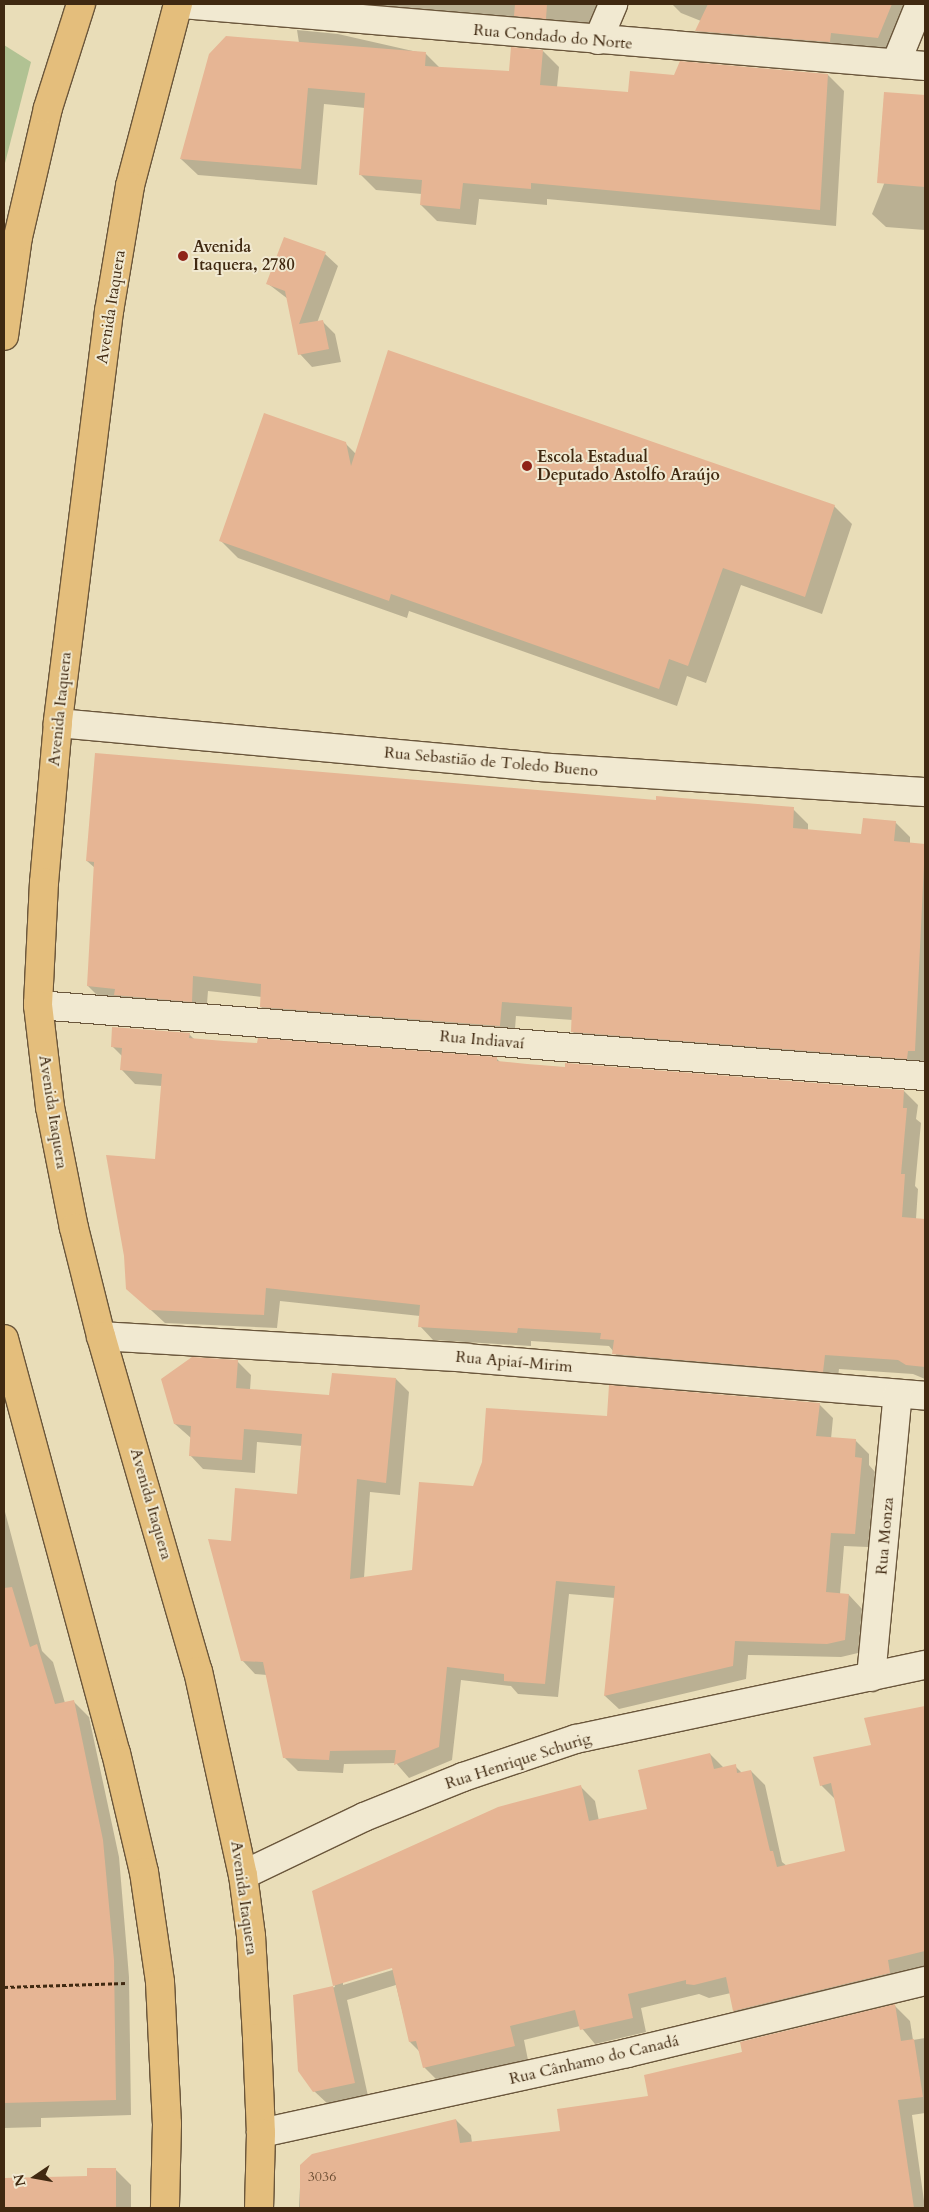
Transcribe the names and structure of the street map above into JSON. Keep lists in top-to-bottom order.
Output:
{
  "streets": {
    "main road": ["Avenida Itaquera"],
    "street": [
      "Rua Condado do Norte",
      "Rua Sebastião de Toledo Bueno",
      "Rua Indiavaí",
      "Rua Apiaí-Mirim",
      "Rua Monza",
      "Rua Henrique Schurig",
      "Rua Cânhamo do Canadá"
    ]
  },
  "crossings": [
    ["Avenida Itaquera", "Rua Sebastião de Toledo Bueno"],
    ["Avenida Itaquera", "Rua Indiavaí"],
    ["Avenida Itaquera", "Rua Apiaí-Mirim"],
    ["Avenida Itaquera", "Rua Henrique Schurig"],
    ["Avenida Itaquera", "Rua Cânhamo do Canadá"],
    ["Rua Apiaí-Mirim", "Rua Monza"],
    ["Rua Monza", "Rua Henrique Schurig"]
  ],
  "places": ["Avenida Itaquera, 2780", "Escola Estadual Deputado Astolfo Araújo"],
  "house_numbers": ["3036"],
  "north": "left"
}
